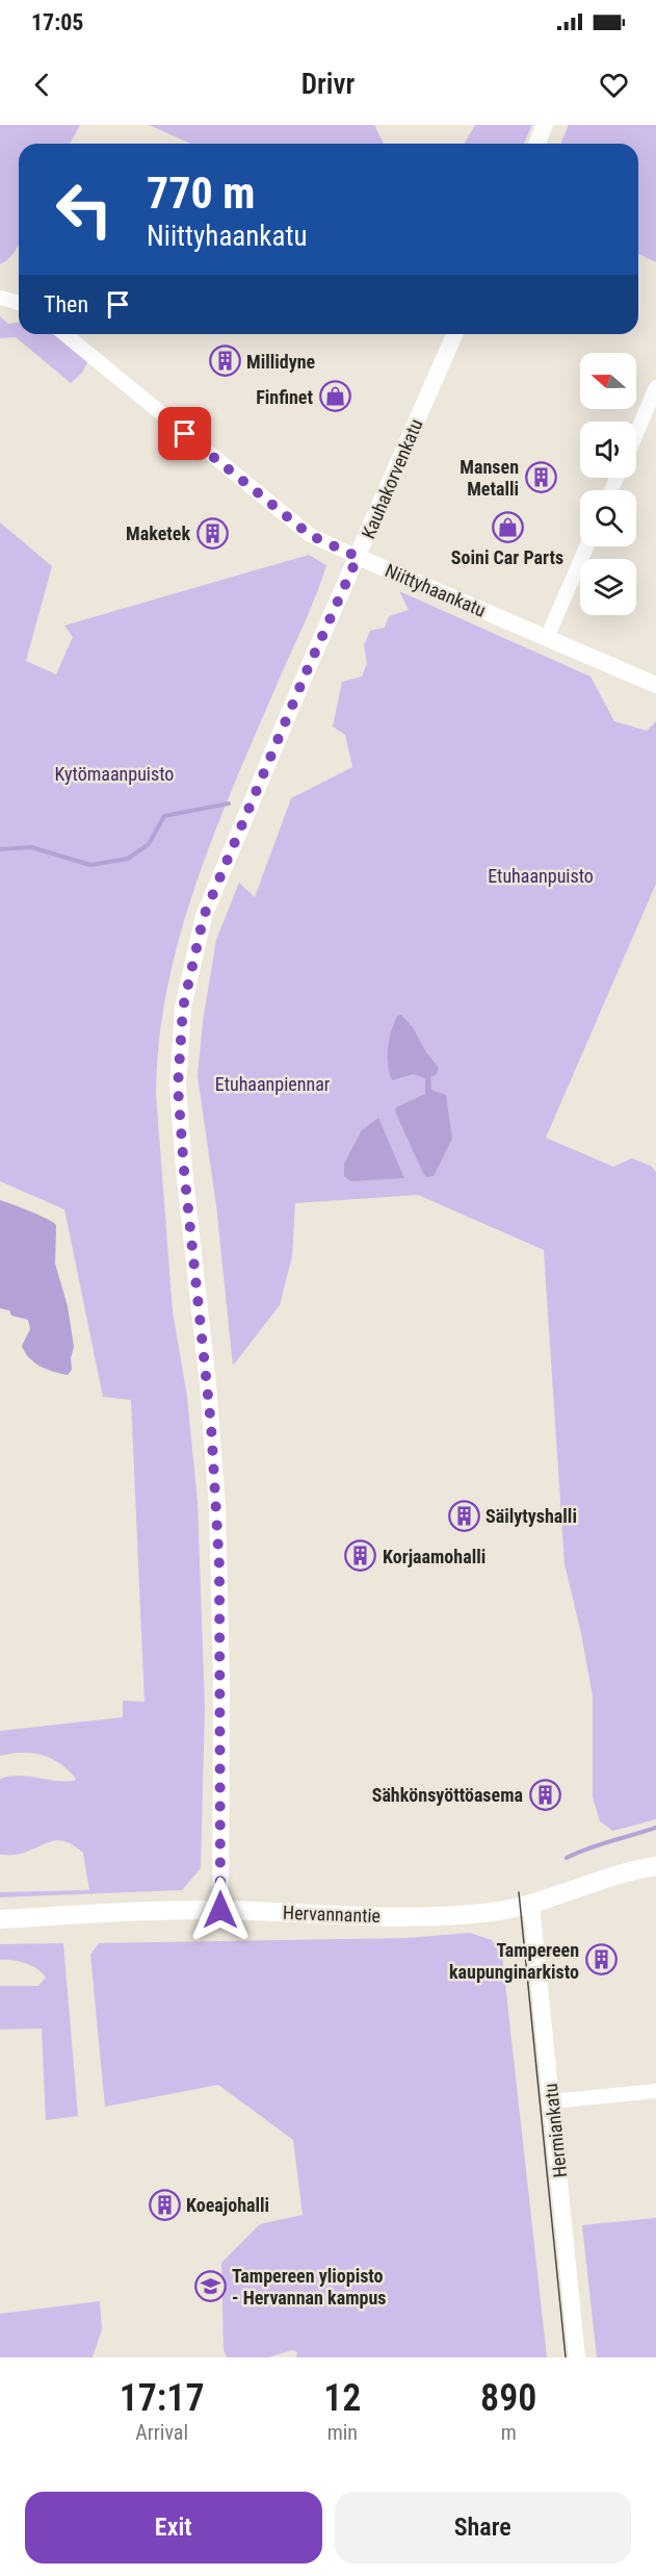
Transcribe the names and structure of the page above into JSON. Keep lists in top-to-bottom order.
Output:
{
  "streets": {
    "main road": ["Hervannantie"],
    "street": ["Kauhakorvenkatu", "Niittyhaankatu", "Hermiankatu"]
  },
  "crossings": [
    ["Kauhakorvenkatu", "Niittyhaankatu"],
    ["Kauhakorvenkatu", "Hervannantie"],
    ["Hervannantie", "Hermiankatu"]
  ],
  "parks": ["Kytömaanpuisto", "Etuhaanpuisto", "Etuhaanpiennar"],
  "places": {
    "building": [
      "Millidyne",
      "Mansen Metalli",
      "Maketek",
      "Säilytyshalli",
      "Korjaamohalli",
      "Sähkönsyöttöasema",
      "Tampereen kaupunginarkisto",
      "Koeajohalli"
    ],
    "shop": ["Finfinet", "Soini Car Parts"],
    "school or university": ["Tampereen yliopisto - Hervannan kampus"]
  },
  "north": "left",
  "page": {
    "status": "17:05",
    "header": "Drivr",
    "turn": ["770 m", "Niittyhaankatu"],
    "then": "Then",
    "eta": [
      "17:17",
      "Arrival",
      "12",
      "min",
      "890",
      "m"
    ],
    "buttons": ["Exit", "Share"]
  }
}
